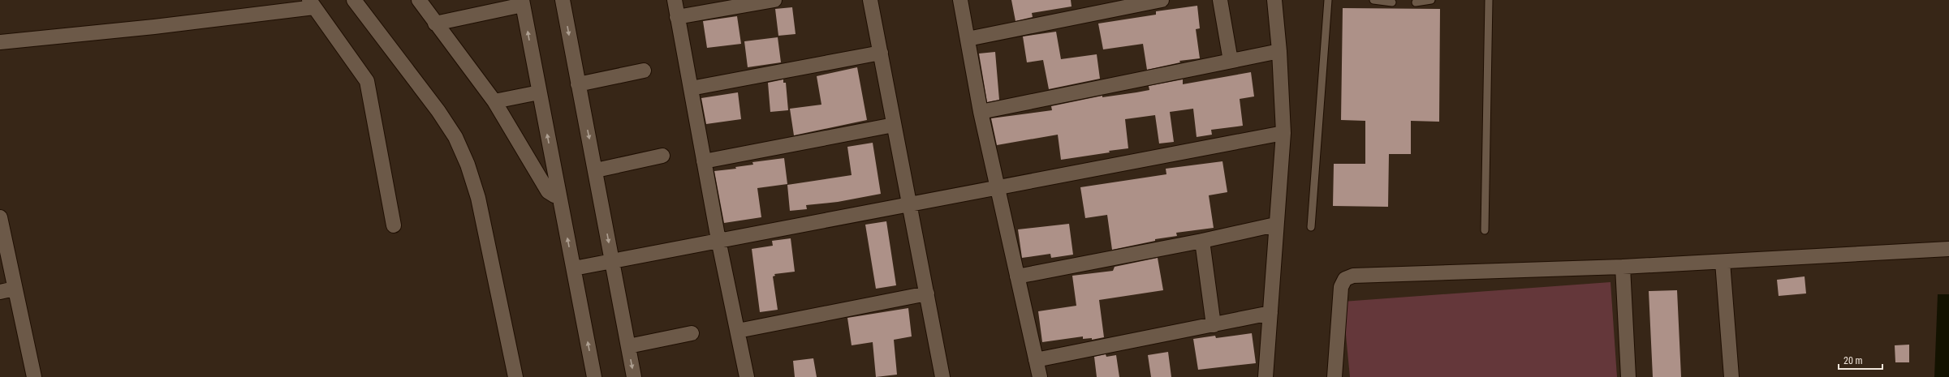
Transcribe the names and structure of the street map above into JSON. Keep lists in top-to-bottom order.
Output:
{
  "scale_bar": "20 m"
}
